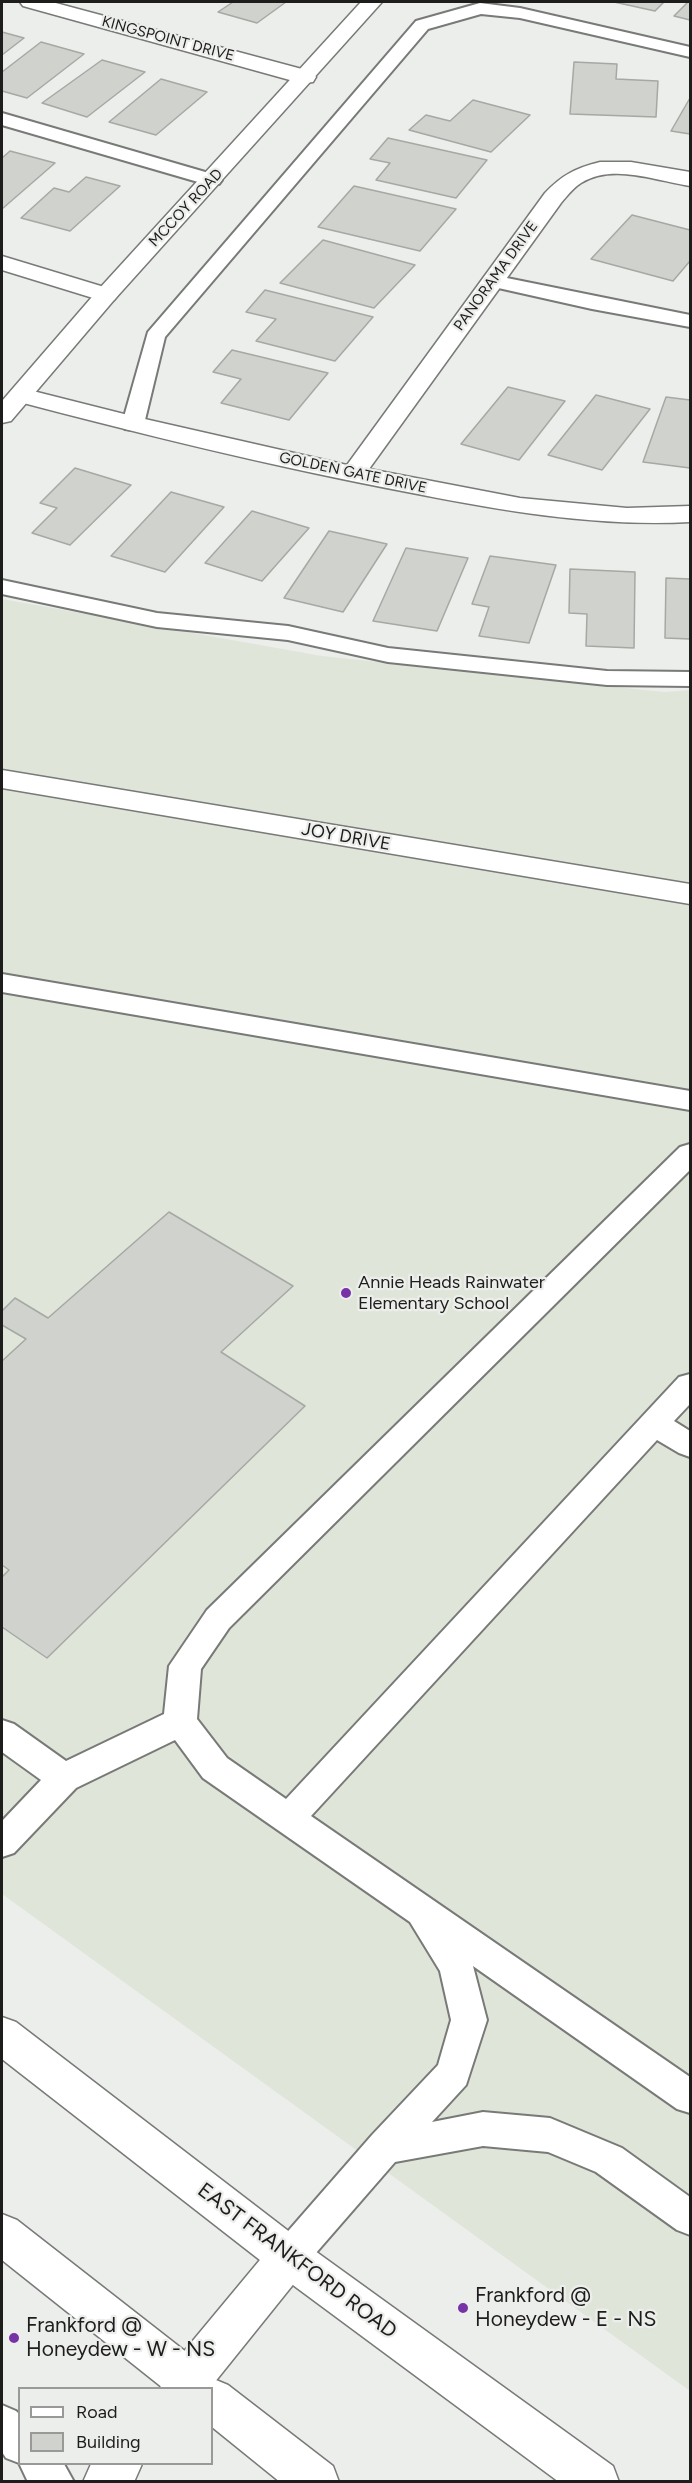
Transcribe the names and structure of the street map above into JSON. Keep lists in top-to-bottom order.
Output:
{
  "streets": {
    "street": [
      "KINGSPOINT DRIVE",
      "MCCOY ROAD",
      "PANORAMA DRIVE",
      "GOLDEN GATE DRIVE",
      "JOY DRIVE",
      "EAST FRANKFORD ROAD"
    ]
  },
  "crossings": [
    ["KINGSPOINT DRIVE", "MCCOY ROAD"],
    ["MCCOY ROAD", "GOLDEN GATE DRIVE"],
    ["PANORAMA DRIVE", "GOLDEN GATE DRIVE"]
  ],
  "places": ["Annie Heads Rainwater Elementary School", "Frankford @ Honeydew - E - NS", "Frankford @ Honeydew - W - NS"],
  "legend": ["Road", "Building"]
}
